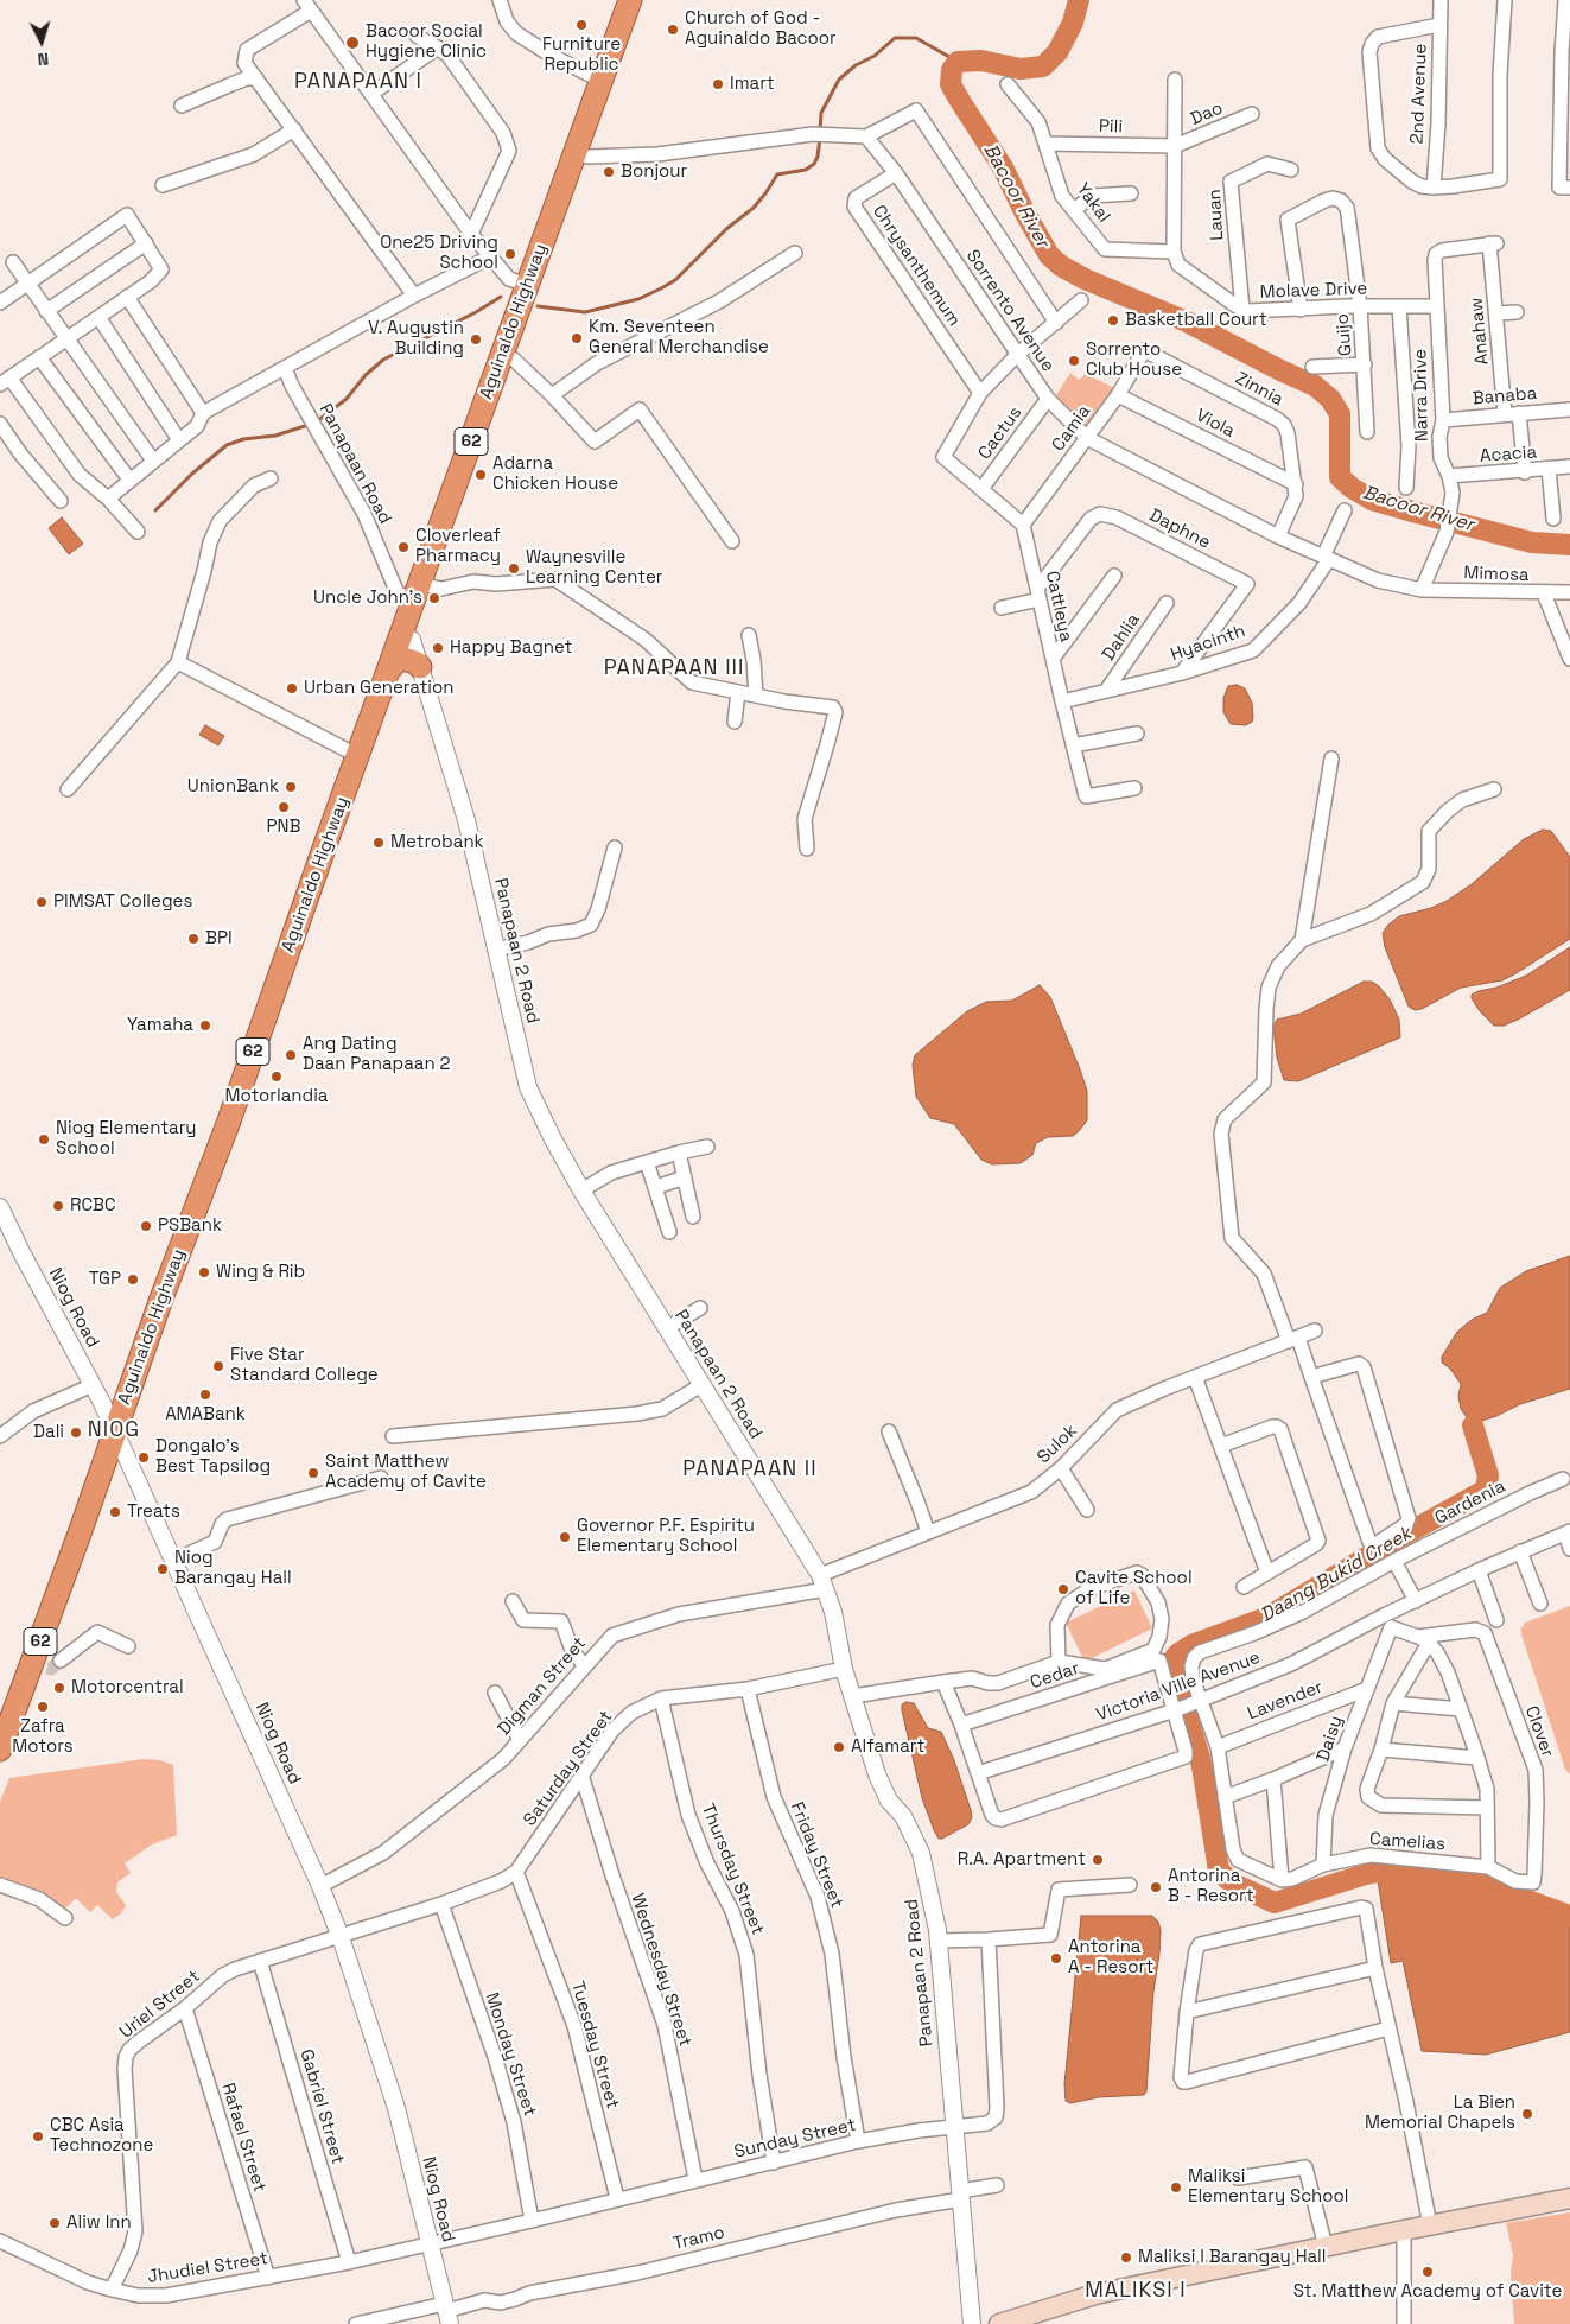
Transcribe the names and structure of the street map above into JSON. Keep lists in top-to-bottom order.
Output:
{
  "streets": {
    "highway": ["Aguinaldo Highway", "62"],
    "street": [
      "2nd Avenue",
      "Dao",
      "Pili",
      "Yakal",
      "Lauan",
      "Chrysanthemum",
      "Molave Drive",
      "Sorrento Avenue",
      "Anahaw",
      "Guijo",
      "Zinnia",
      "Narra Drive",
      "Banaba",
      "Viola",
      "Camia",
      "Cactus",
      "Acacia",
      "Panapaan Road",
      "Daphne",
      "Mimosa",
      "Cattleya",
      "Dahlia",
      "Hyacinth",
      "Panapaan 2 Road",
      "Niog Road",
      "Sulok",
      "Gardenia",
      "Cedar",
      "Digman Street",
      "Victoria Ville Avenue",
      "Lavender",
      "Clover",
      "Daisy",
      "Saturday Street",
      "Camelias",
      "Friday Street",
      "Thursday Street",
      "Wednesday Street",
      "Uriel Street",
      "Tuesday Street",
      "Monday Street",
      "Gabriel Street",
      "Rafael Street",
      "Sunday Street",
      "Tramo",
      "Jhudiel Street"
    ]
  },
  "crossings": [
    ["Dao", "Pili"],
    ["Pili", "Yakal"],
    ["Yakal", "Molave Drive"],
    ["Lauan", "Molave Drive"],
    ["Chrysanthemum", "Sorrento Avenue"],
    ["Molave Drive", "Guijo"],
    ["Molave Drive", "Narra Drive"],
    ["Sorrento Avenue", "Zinnia"],
    ["Sorrento Avenue", "Narra Drive"],
    ["Sorrento Avenue", "Camia"],
    ["Sorrento Avenue", "Cactus"],
    ["Sorrento Avenue", "Mimosa"],
    ["Sorrento Avenue", "Hyacinth"],
    ["Aguinaldo Highway", "Panapaan Road"],
    ["Aguinaldo Highway", "Panapaan 2 Road"],
    ["Aguinaldo Highway", "Niog Road"],
    ["Anahaw", "Narra Drive"],
    ["Anahaw", "Banaba"],
    ["Anahaw", "Acacia"],
    ["Zinnia", "Viola"],
    ["Zinnia", "Camia"],
    ["Narra Drive", "Banaba"],
    ["Narra Drive", "Acacia"],
    ["Narra Drive", "Mimosa"],
    ["Viola", "Camia"],
    ["Camia", "Cattleya"],
    ["Daphne", "Cattleya"],
    ["Daphne", "Hyacinth"],
    ["Cattleya", "Hyacinth"],
    ["Dahlia", "Hyacinth"],
    ["Panapaan 2 Road", "Sulok"],
    ["Panapaan 2 Road", "Digman Street"],
    ["Panapaan 2 Road", "Saturday Street"],
    ["Panapaan 2 Road", "Sunday Street"],
    ["Panapaan 2 Road", "Tramo"],
    ["Niog Road", "Digman Street"],
    ["Niog Road", "Saturday Street"],
    ["Niog Road", "Uriel Street"],
    ["Niog Road", "Sunday Street"],
    ["Niog Road", "Tramo"],
    ["Niog Road", "Jhudiel Street"],
    ["Sulok", "Digman Street"],
    ["Gardenia", "Victoria Ville Avenue"],
    ["Cedar", "Victoria Ville Avenue"],
    ["Victoria Ville Avenue", "Daisy"],
    ["Lavender", "Daisy"],
    ["Clover", "Camelias"],
    ["Daisy", "Camelias"],
    ["Saturday Street", "Friday Street"],
    ["Saturday Street", "Thursday Street"],
    ["Saturday Street", "Wednesday Street"],
    ["Saturday Street", "Uriel Street"],
    ["Saturday Street", "Tuesday Street"],
    ["Saturday Street", "Monday Street"],
    ["Friday Street", "Sunday Street"],
    ["Thursday Street", "Sunday Street"],
    ["Wednesday Street", "Sunday Street"],
    ["Uriel Street", "Gabriel Street"],
    ["Uriel Street", "Rafael Street"],
    ["Uriel Street", "Jhudiel Street"],
    ["Tuesday Street", "Sunday Street"],
    ["Monday Street", "Sunday Street"],
    ["Gabriel Street", "Jhudiel Street"],
    ["Rafael Street", "Jhudiel Street"],
    ["Sunday Street", "Jhudiel Street"]
  ],
  "districts": [
    "PANAPAAN I",
    "PANAPAAN III",
    "NIOG",
    "PANAPAAN II",
    "MALIKSI I"
  ],
  "water": ["Bacoor River", "Daang Bukid Creek"],
  "places": [
    "Furniture Republic",
    "Church of God - Aguinaldo Bacoor",
    "Bacoor Social Hygiene Clinic",
    "Imart",
    "Bonjour",
    "One25 Driving School",
    "Basketball Court",
    "Km. Seventeen General Merchandise",
    "V. Augustin Building",
    "Sorrento Club House",
    "Adarna Chicken House",
    "Cloverleaf Pharmacy",
    "Waynesville Learning Center",
    "Uncle John's",
    "Happy Bagnet",
    "Urban Generation",
    "UnionBank",
    "PNB",
    "Metrobank",
    "PIMSAT Colleges",
    "BPI",
    "Yamaha",
    "Ang Dating Daan Panapaan 2",
    "Motorlandia",
    "Niog Elementary School",
    "RCBC",
    "PSBank",
    "Wing & Rib",
    "TGP",
    "Five Star Standard College",
    "AMABank",
    "Dali",
    "Dongalo's Best Tapsilog",
    "Saint Matthew Academy of Cavite",
    "Treats",
    "Governor P.F. Espiritu Elementary School",
    "Niog Barangay Hall",
    "Cavite School of Life",
    "Motorcentral",
    "Zafra Motors",
    "Alfamart",
    "R.A. Apartment",
    "Antorina B - Resort",
    "Antorina A - Resort",
    "La Bien Memorial Chapels",
    "CBC Asia Technozone",
    "Maliksi Elementary School",
    "Aliw Inn",
    "Maliksi I Barangay Hall",
    "St. Matthew Academy of Cavite"
  ],
  "north": "bottom"
}
